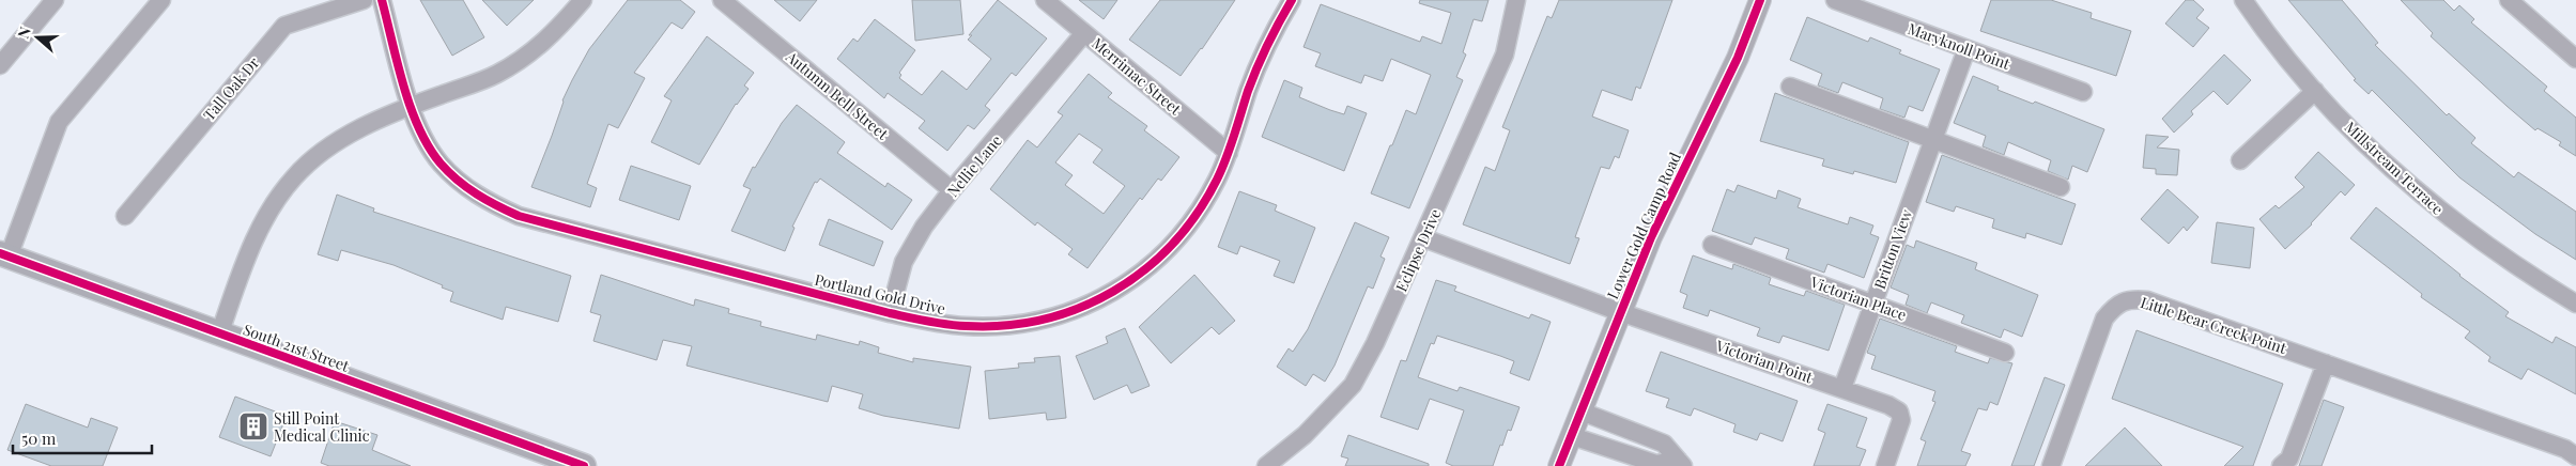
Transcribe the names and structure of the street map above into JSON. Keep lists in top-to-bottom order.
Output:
{
  "streets": {
    "main road": ["South 21st Street"],
    "street": [
      "Maryknoll Point",
      "Merrimac Street",
      "Tall Oak Dr",
      "Autumn Bell Street",
      "Nellie Lane",
      "Millstream Terrace",
      "Lower Gold Camp Road",
      "Britton View",
      "Eclipse Drive",
      "Portland Gold Drive",
      "Victorian Place",
      "Little Bear Creek Point",
      "Victorian Point"
    ]
  },
  "crossings": [
    ["Maryknoll Point", "Britton View"],
    ["Merrimac Street", "Nellie Lane"],
    ["Merrimac Street", "Portland Gold Drive"],
    ["Autumn Bell Street", "Nellie Lane"],
    ["Nellie Lane", "Portland Gold Drive"],
    ["Lower Gold Camp Road", "Victorian Point"],
    ["Britton View", "Victorian Place"],
    ["Britton View", "Victorian Point"],
    ["Eclipse Drive", "Victorian Point"]
  ],
  "places": {
    "building": ["Still Point Medical Clinic"]
  },
  "scale_bar": "50 m",
  "north": "left"
}
